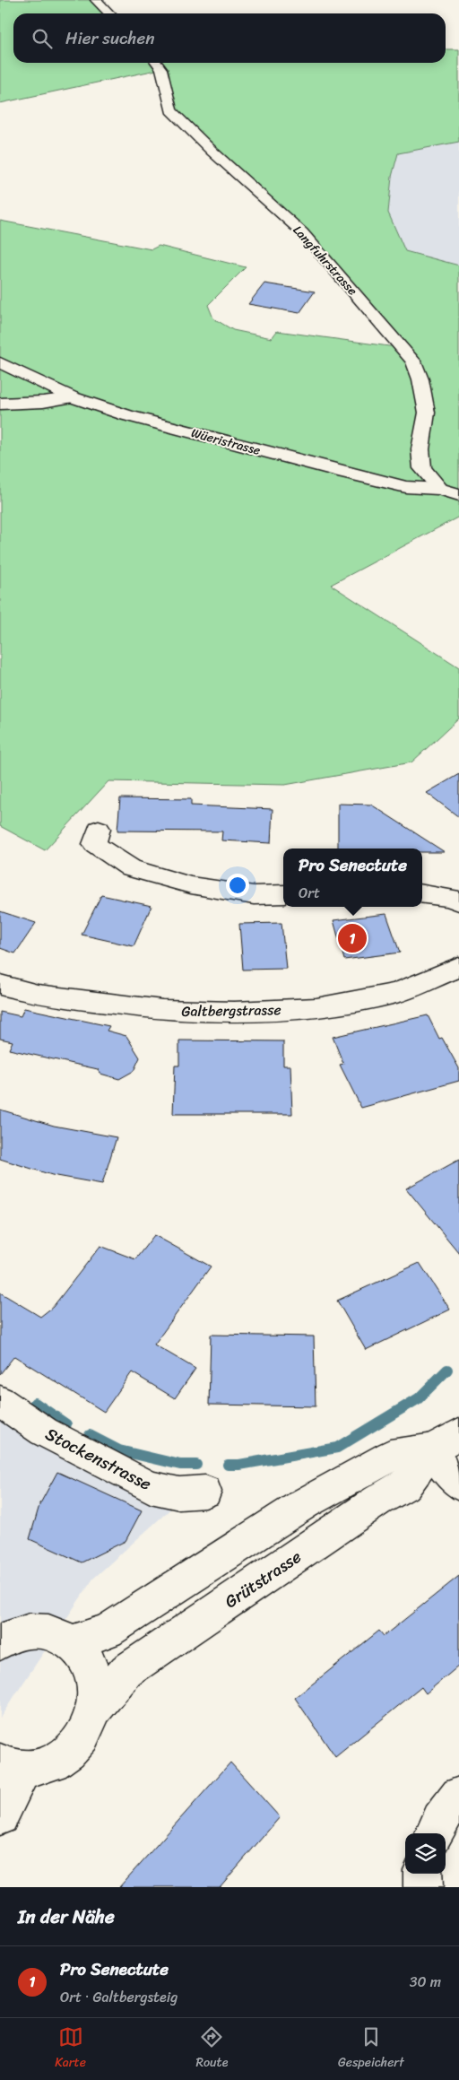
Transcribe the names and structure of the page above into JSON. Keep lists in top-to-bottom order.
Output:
{
  "streets": {
    "street": [
      "Langfuhrstrasse",
      "Wüeristrasse",
      "Galtbergstrasse",
      "Stockenstrasse",
      "Grütstrasse"
    ]
  },
  "crossings": [
    ["Langfuhrstrasse", "Wüeristrasse"]
  ],
  "page": {
    "search": "Hier suchen",
    "popup": ["Pro Senectute", "Ort"],
    "pins": "1",
    "heading": "In der Nähe",
    "list": [
      {
        "mark": "1",
        "name": "Pro Senectute",
        "note": "Ort · Galtbergsteig",
        "value": "30 m"
      }
    ],
    "nav": ["Karte", "Route", "Gespeichert"]
  }
}
